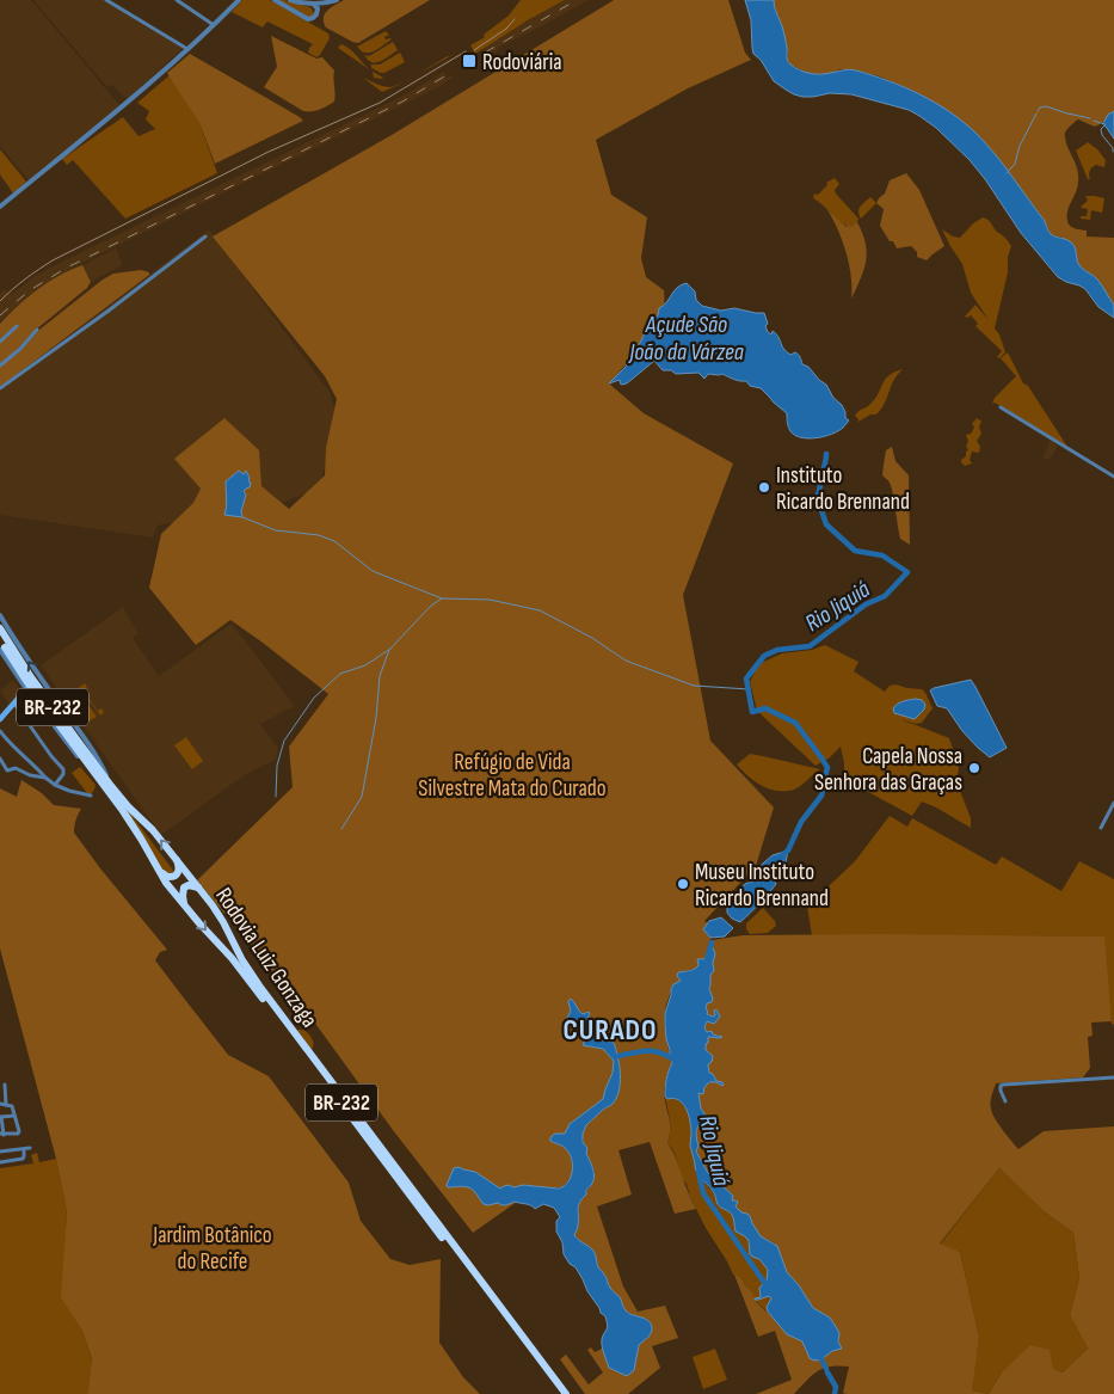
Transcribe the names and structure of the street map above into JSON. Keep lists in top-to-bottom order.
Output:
{
  "streets": {
    "highway": ["BR-232", "Rodovia Luiz Gonzaga"]
  },
  "districts": ["CURADO"],
  "water": ["Açude São João da Várzea", "Rio Jiquiá"],
  "parks": ["Refúgio de Vida Silvestre Mata do Curado", "Jardim Botânico do Recife"],
  "places": {
    "transit": ["Rodoviária"],
    "other": ["Instituto Ricardo Brennand", "Capela Nossa Senhora das Graças", "Museu Instituto Ricardo Brennand"]
  }
}
